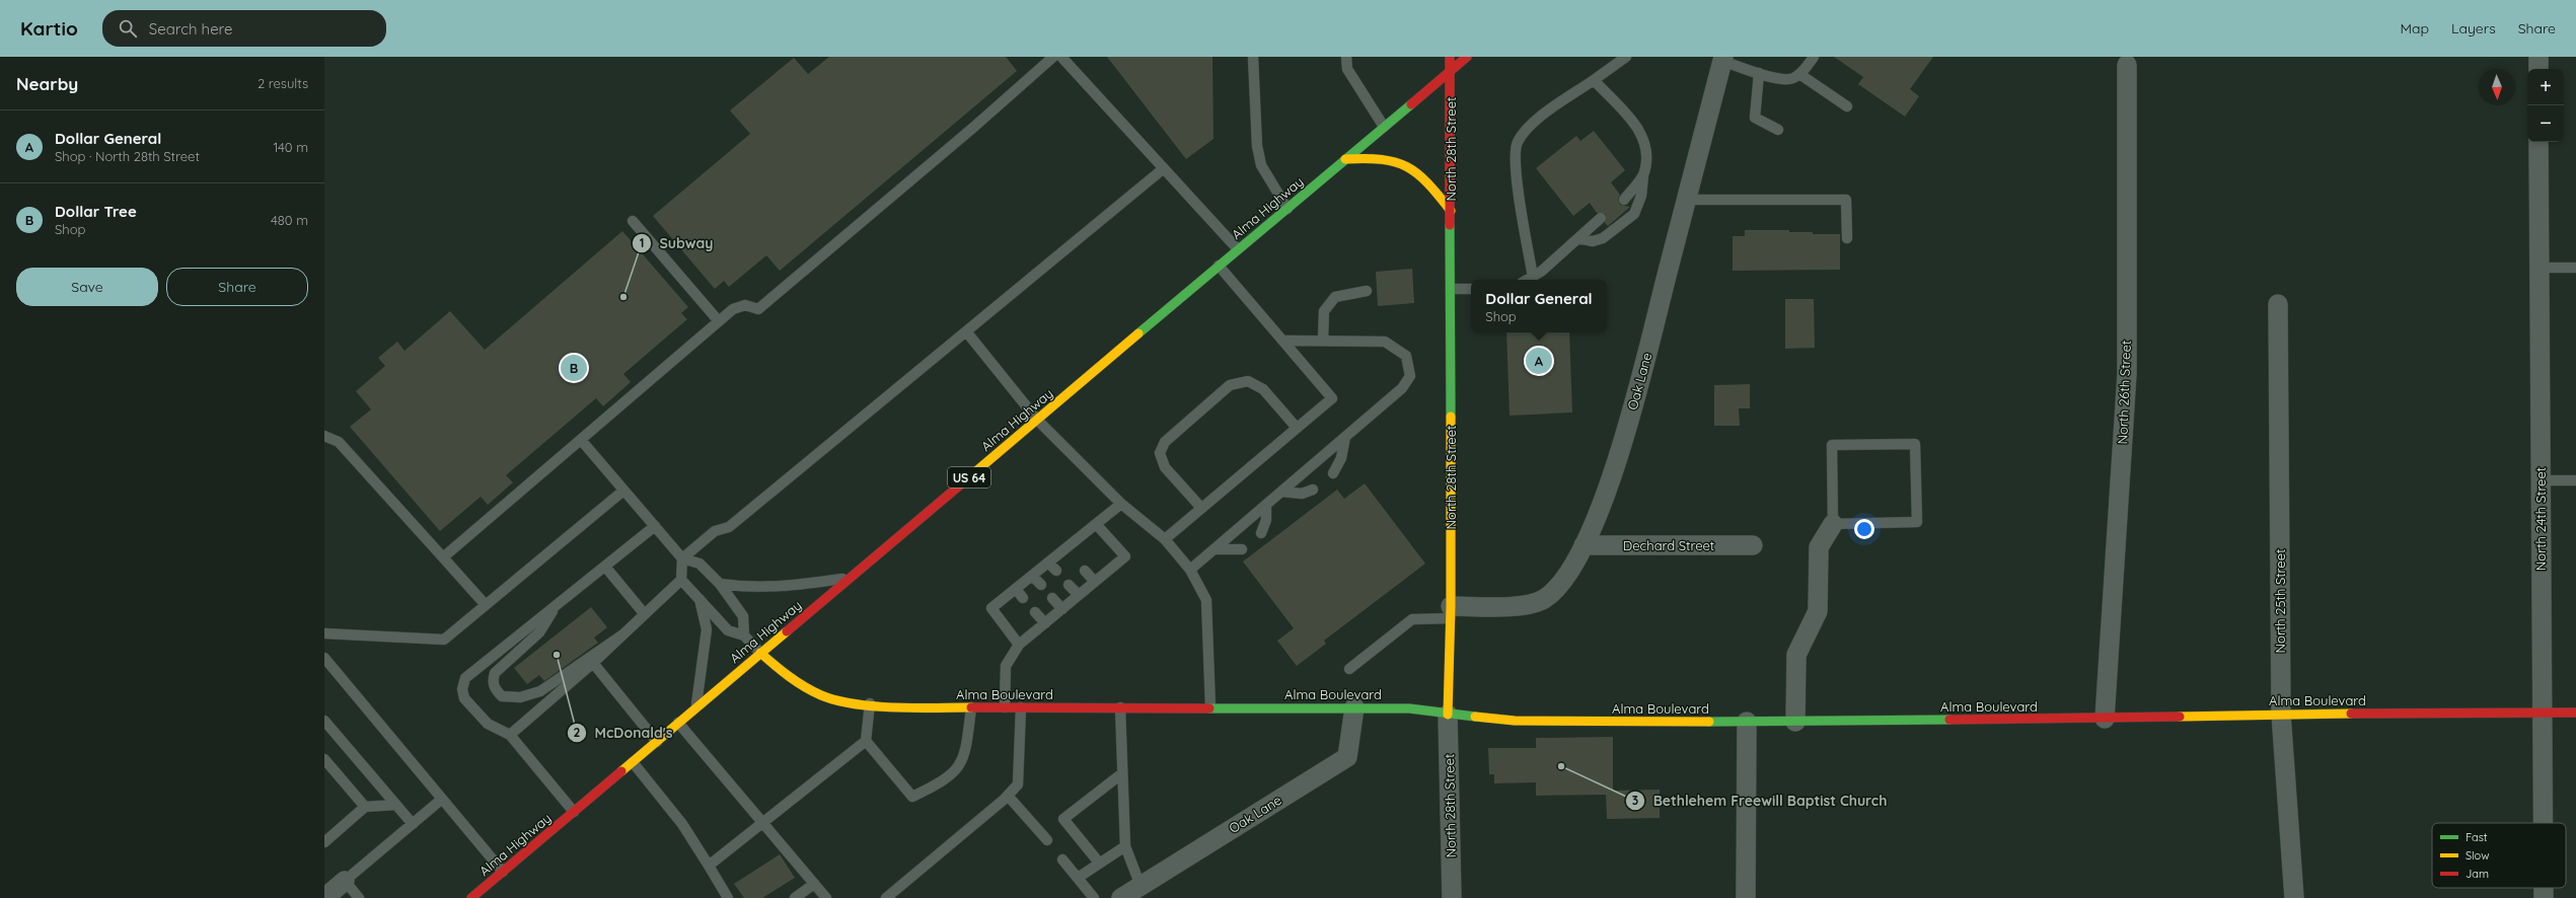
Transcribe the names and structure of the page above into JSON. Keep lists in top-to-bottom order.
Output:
{
  "streets": {
    "street": [
      "North 28th Street",
      "Alma Highway",
      "Oak Lane",
      "North 26th Street",
      "US 64",
      "North 24th Street",
      "Dechard Street",
      "North 25th Street",
      "Alma Boulevard"
    ]
  },
  "crossings": [
    ["North 28th Street", "Alma Highway"],
    ["North 28th Street", "Oak Lane"],
    ["North 28th Street", "Alma Boulevard"],
    ["Alma Highway", "Alma Boulevard"],
    ["Oak Lane", "Dechard Street"],
    ["Oak Lane", "Alma Boulevard"],
    ["North 26th Street", "Alma Boulevard"],
    ["North 24th Street", "Alma Boulevard"],
    ["North 25th Street", "Alma Boulevard"]
  ],
  "places": ["Subway", "McDonald's", "Bethlehem Freewill Baptist Church"],
  "legend": ["Fast", "Slow", "Jam"],
  "north": "bottom",
  "page": {
    "header": "Kartio",
    "search": "Search here",
    "nav": ["Map", "Layers", "Share"],
    "heading": ["Nearby", "2 results"],
    "map_buttons": ["+", "−"],
    "list": [
      {
        "mark": "A",
        "name": "Dollar General",
        "note": "Shop · North 28th Street",
        "value": "140 m"
      },
      {
        "mark": "B",
        "name": "Dollar Tree",
        "note": "Shop",
        "value": "480 m"
      }
    ],
    "buttons": ["Save", "Share"],
    "popup": ["Dollar General", "Shop"],
    "pins": ["A", "B"]
  }
}
